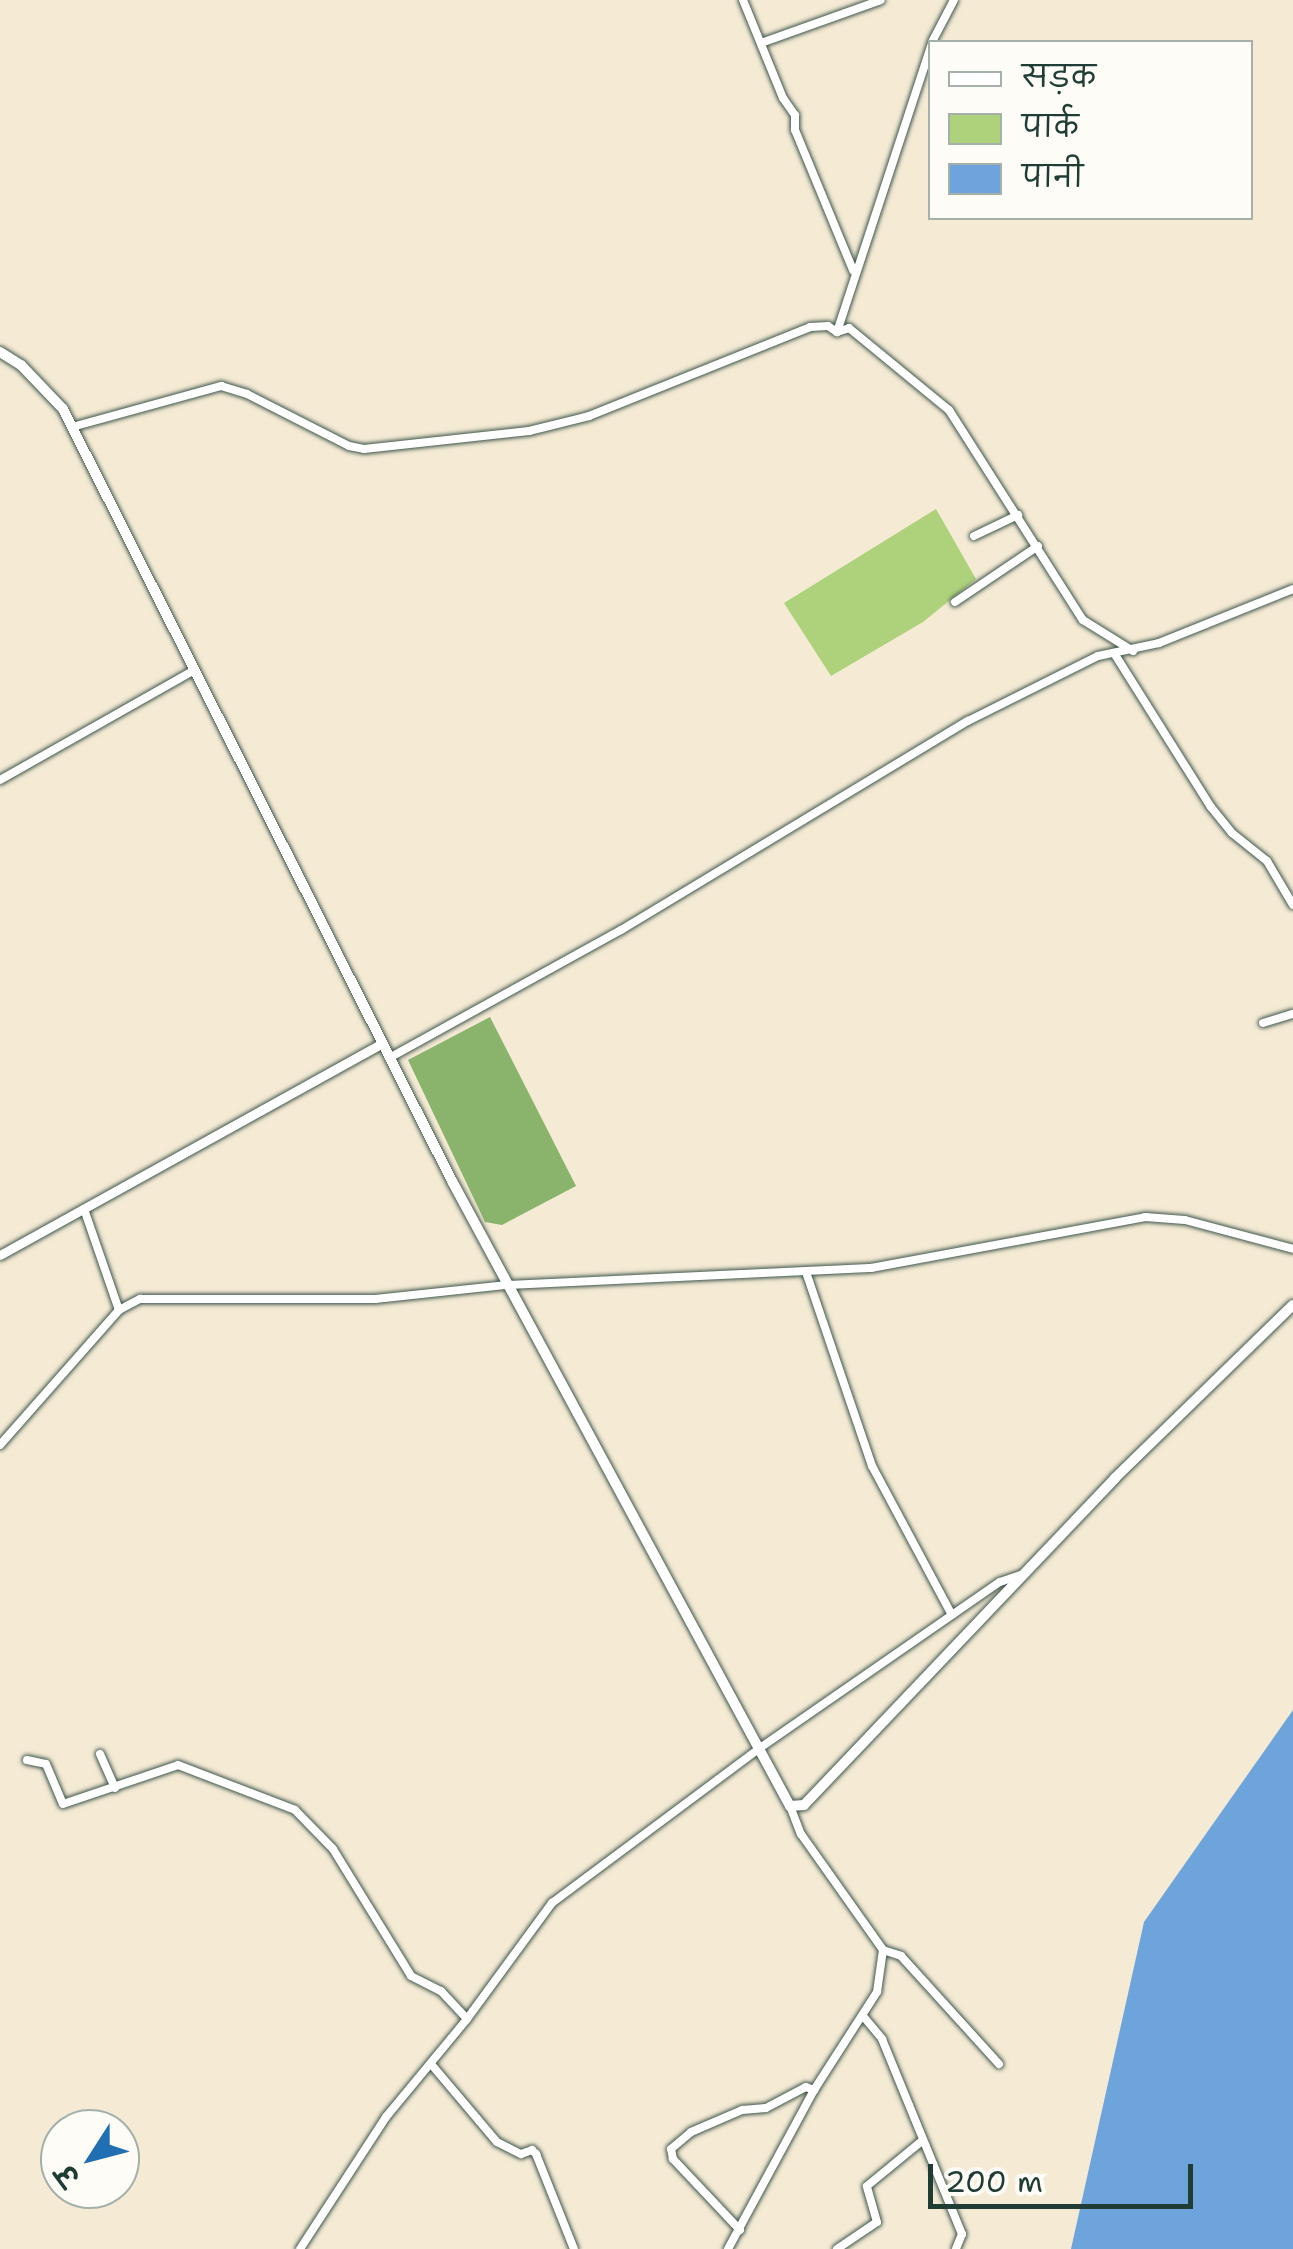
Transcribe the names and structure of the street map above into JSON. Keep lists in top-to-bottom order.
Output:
{
  "legend": ["सड़क", "पार्क", "पानी"],
  "scale_bar": "200 m",
  "north": "bottom left"
}
